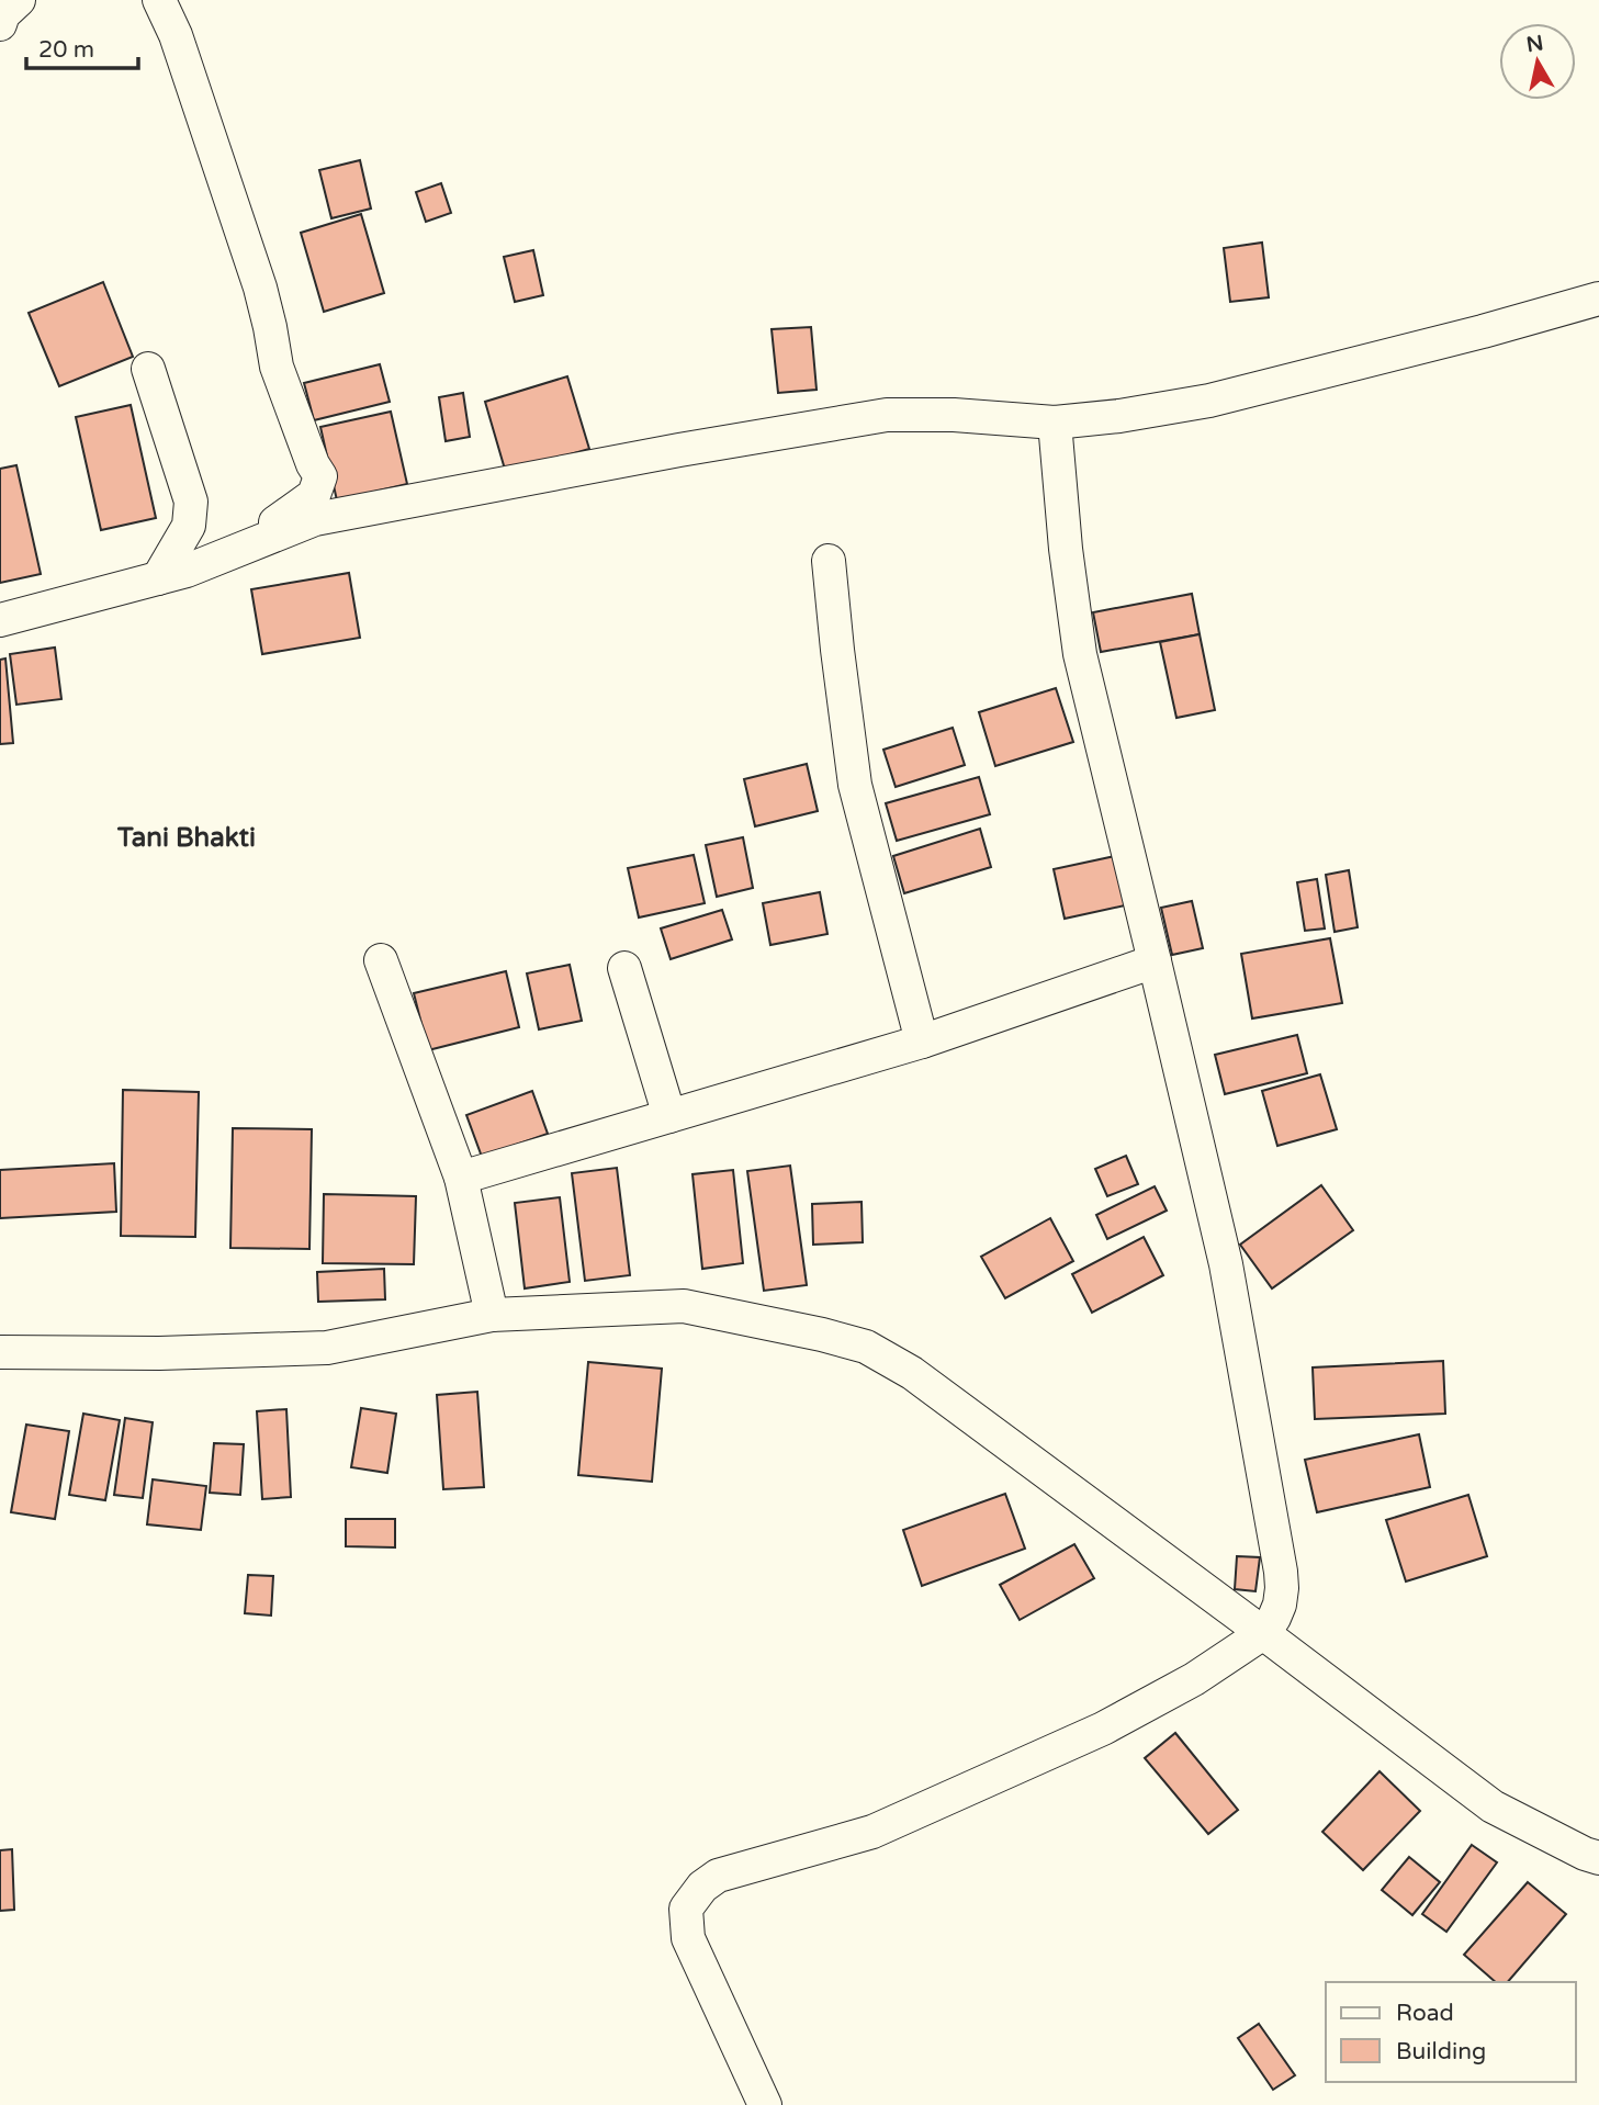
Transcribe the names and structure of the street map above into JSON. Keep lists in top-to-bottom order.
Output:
{
  "districts": ["Tani Bhakti"],
  "legend": ["Road", "Building"],
  "scale_bar": "20 m",
  "north": "top"
}
